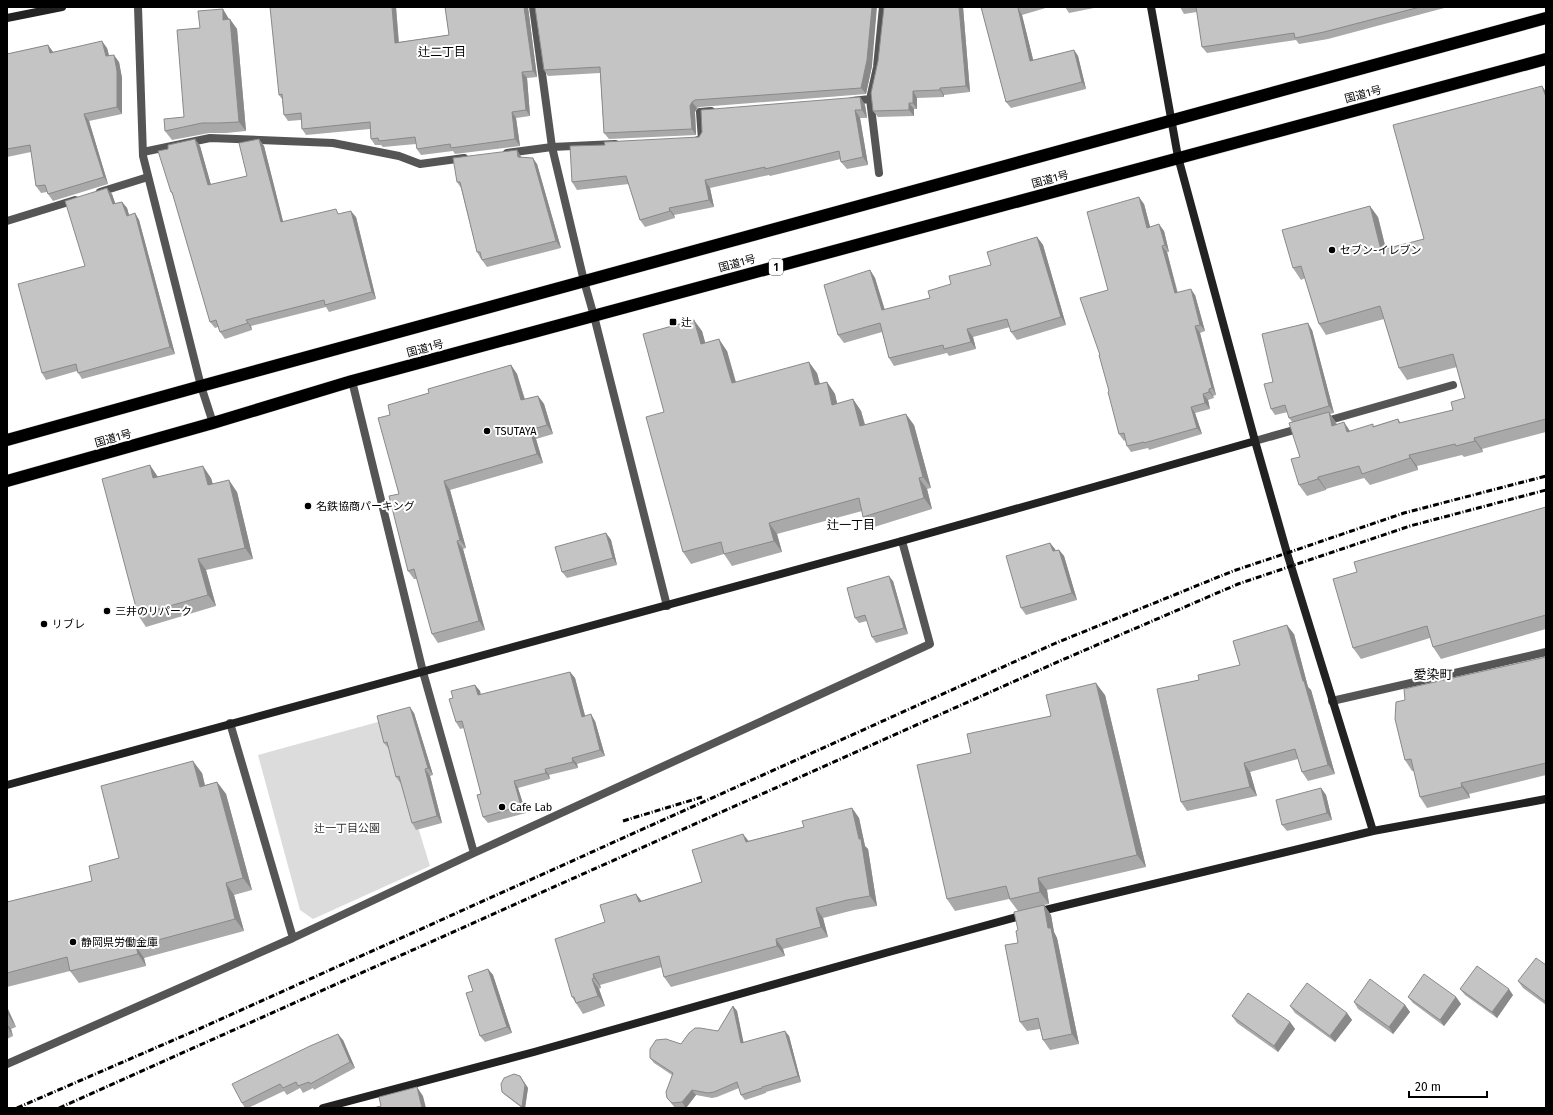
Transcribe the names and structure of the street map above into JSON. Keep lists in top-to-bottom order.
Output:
{
  "streets": {
    "highway": ["国道1号", "1"]
  },
  "districts": ["辻二丁目", "辻一丁目", "愛染町"],
  "parks": ["辻一丁目公園"],
  "places": {
    "other": [
      "セブン-イレブン",
      "TSUTAYA",
      "名鉄協商パーキング",
      "三井のリパーク",
      "リブレ",
      "Cafe Lab",
      "静岡県労働金庫"
    ],
    "transit": ["辻"]
  },
  "scale_bar": "20 m"
}
